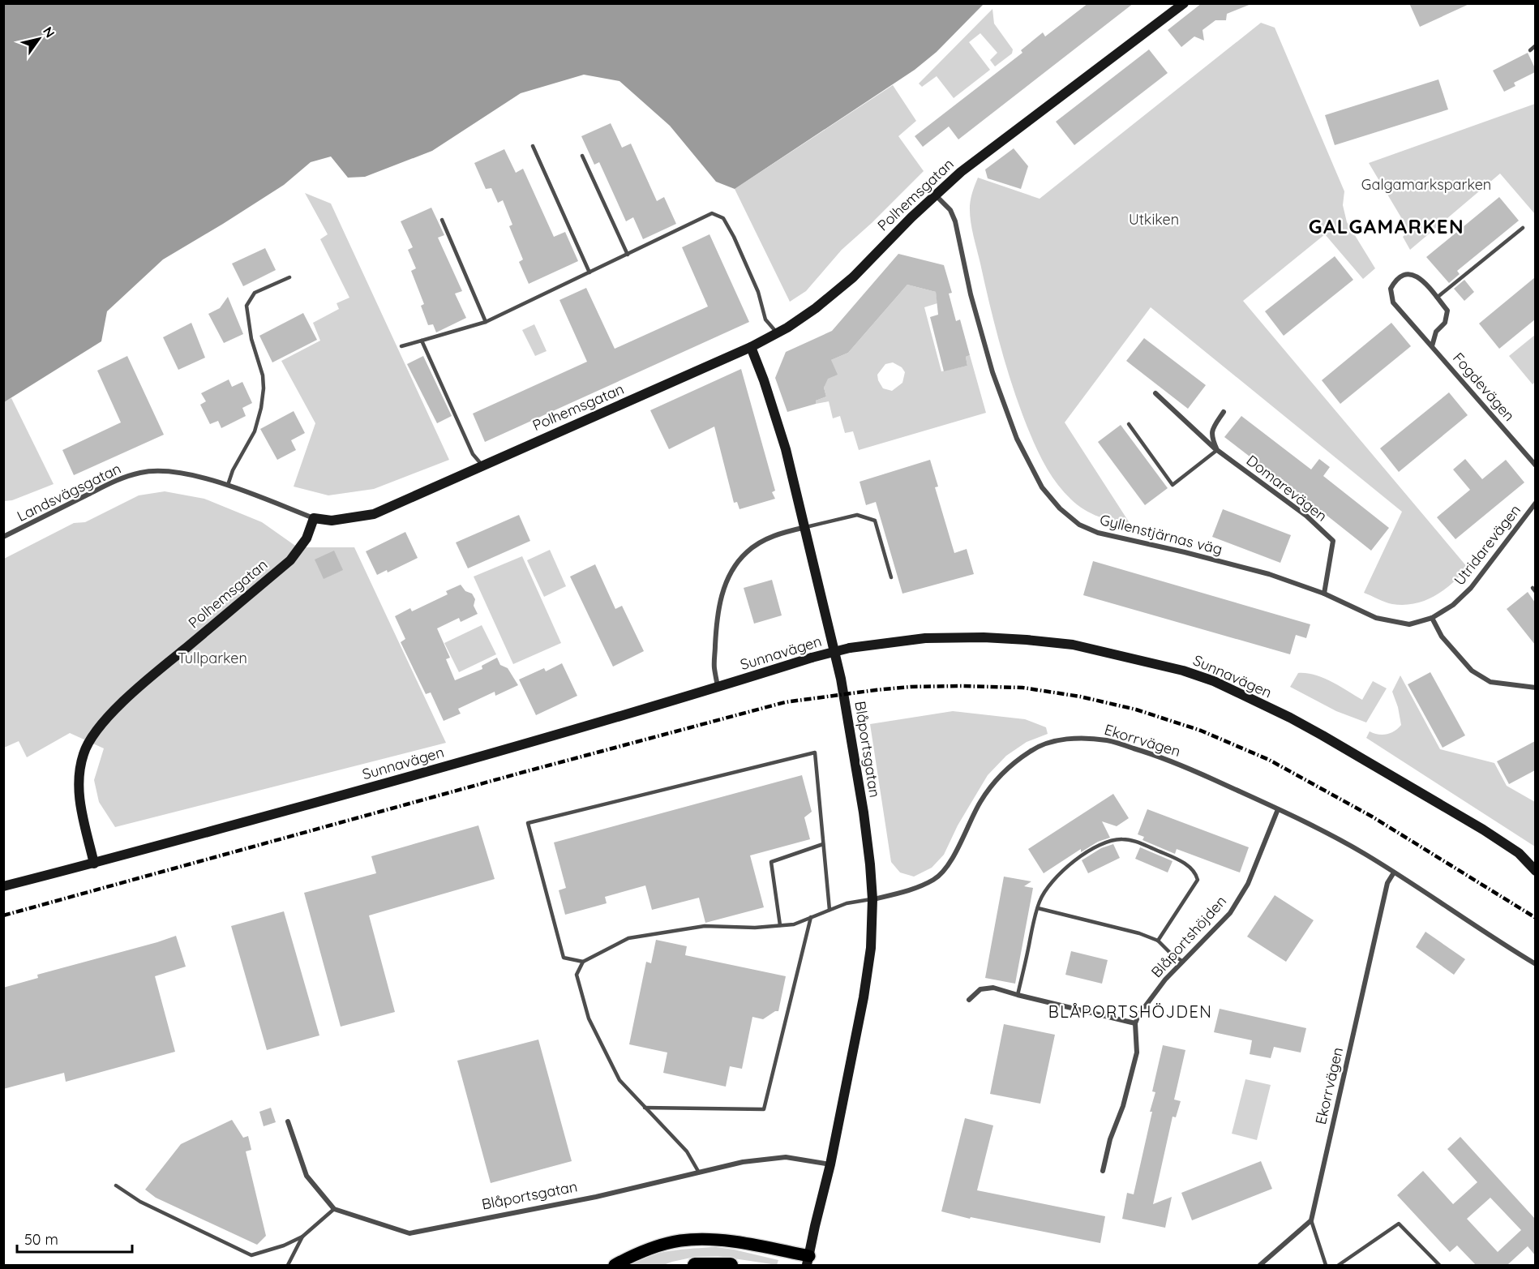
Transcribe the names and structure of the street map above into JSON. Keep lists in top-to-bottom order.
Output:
{
  "streets": {
    "street": [
      "Polhemsgatan",
      "Fogdevägen",
      "Domarevägen",
      "Landsvägsgatan",
      "Gyllenstjärnas väg",
      "Utridarevägen",
      "Sunnavägen",
      "Ekorrvägen",
      "Blåportsgatan",
      "Blåportshöjden"
    ]
  },
  "crossings": [
    ["Polhemsgatan", "Landsvägsgatan"],
    ["Polhemsgatan", "Gyllenstjärnas väg"],
    ["Polhemsgatan", "Sunnavägen"],
    ["Polhemsgatan", "Blåportsgatan"],
    ["Domarevägen", "Gyllenstjärnas väg"],
    ["Gyllenstjärnas väg", "Utridarevägen"],
    ["Ekorrvägen", "Blåportsgatan"],
    ["Ekorrvägen", "Blåportshöjden"]
  ],
  "districts": ["GALGAMARKEN", "BLÅPORTSHÖJDEN"],
  "parks": ["Galgamarksparken", "Utkiken", "Tullparken"],
  "scale_bar": "50 m",
  "north": "top right"
}
